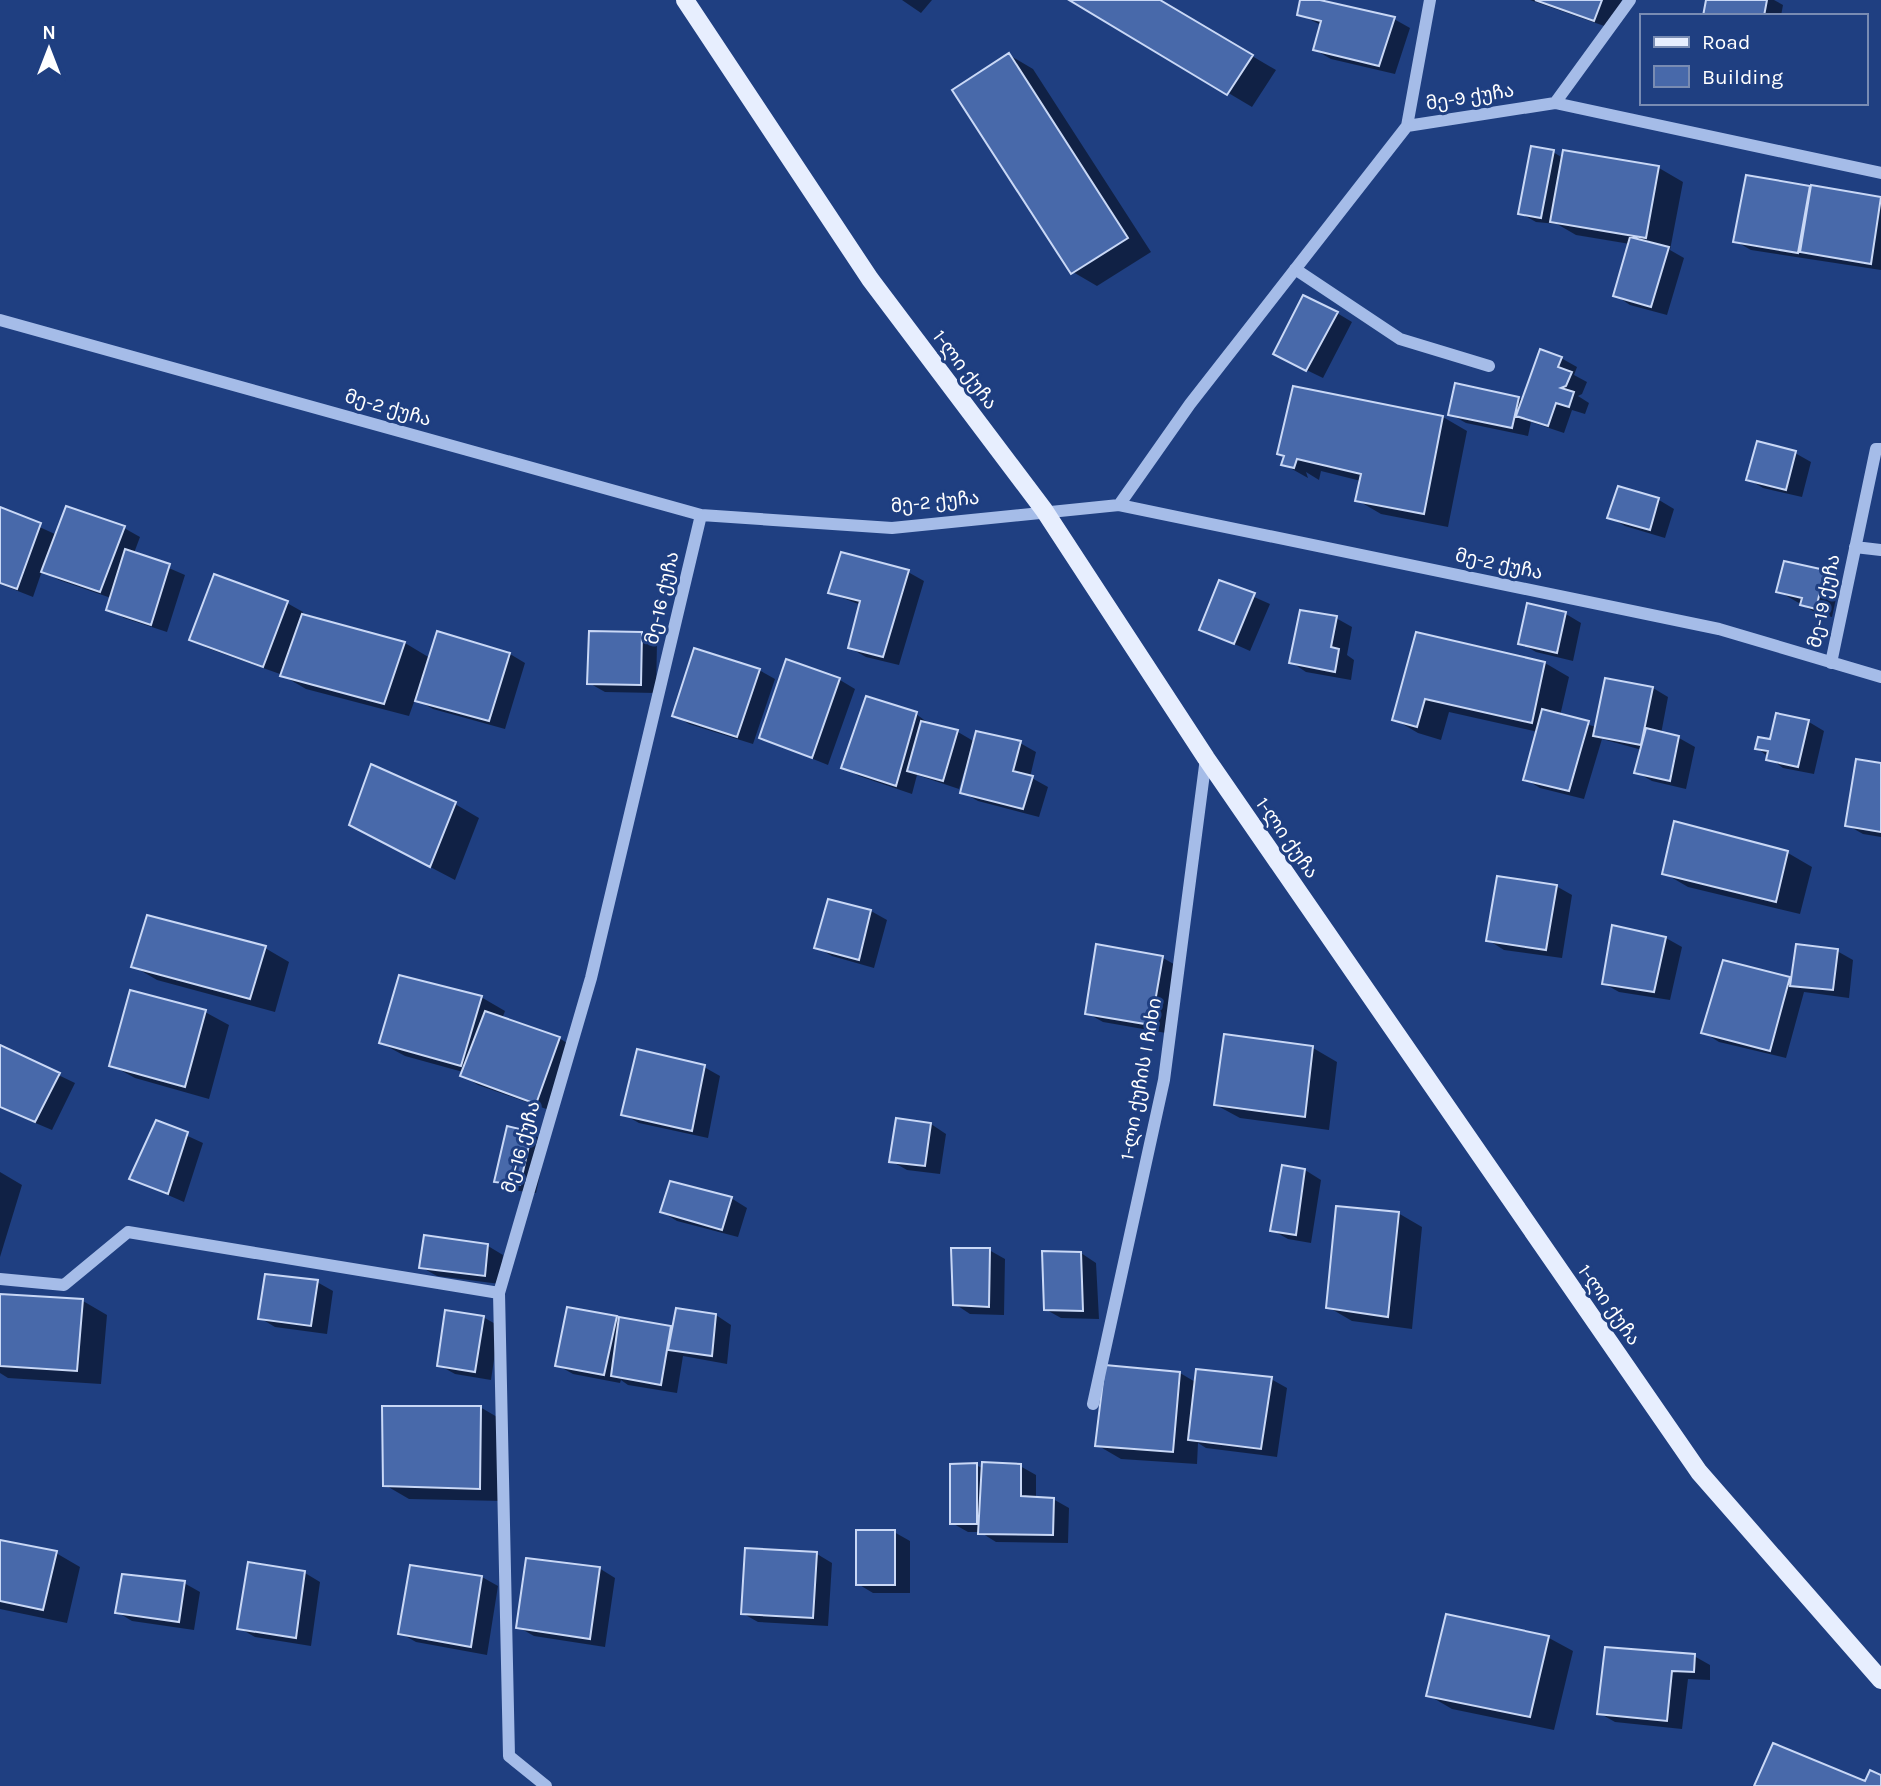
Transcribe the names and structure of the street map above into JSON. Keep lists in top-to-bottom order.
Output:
{
  "streets": {
    "main road": ["1-ლი ქუჩა"],
    "street": [
      "მე-9 ქუჩა",
      "მე-2 ქუჩა",
      "მე-16 ქუჩა",
      "მე-19 ქუჩა",
      "1-ლი ქუჩის I ჩიხი"
    ]
  },
  "crossings": [
    ["მე-9 ქუჩა", "მე-2 ქუჩა"],
    ["1-ლი ქუჩა", "მე-2 ქუჩა"],
    ["1-ლი ქუჩა", "1-ლი ქუჩის I ჩიხი"],
    ["მე-2 ქუჩა", "მე-16 ქუჩა"],
    ["მე-2 ქუჩა", "მე-19 ქუჩა"]
  ],
  "legend": ["Road", "Building"],
  "north": "top"
}
